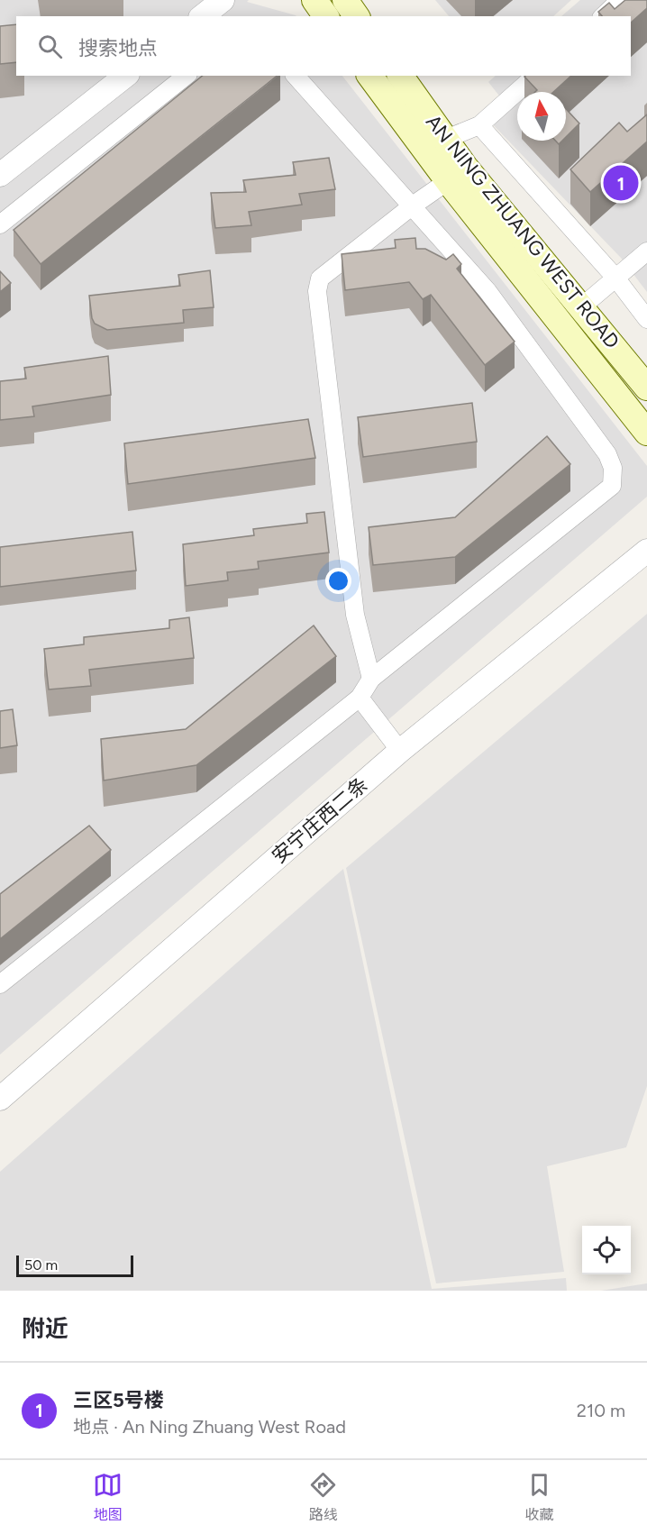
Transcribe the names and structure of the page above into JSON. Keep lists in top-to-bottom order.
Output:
{
  "streets": {
    "main road": ["AN NING ZHUANG WEST ROAD"],
    "street": ["安宁庄西二条"]
  },
  "scale_bar": "50 m",
  "north": "top",
  "page": {
    "search": "搜索地点",
    "pins": "1",
    "scale": "50 m",
    "heading": "附近",
    "list": [
      {
        "mark": "1",
        "name": "三区5号楼",
        "note": "地点 · An Ning Zhuang West Road",
        "value": "210 m"
      }
    ],
    "nav": ["地图", "路线", "收藏"]
  }
}
